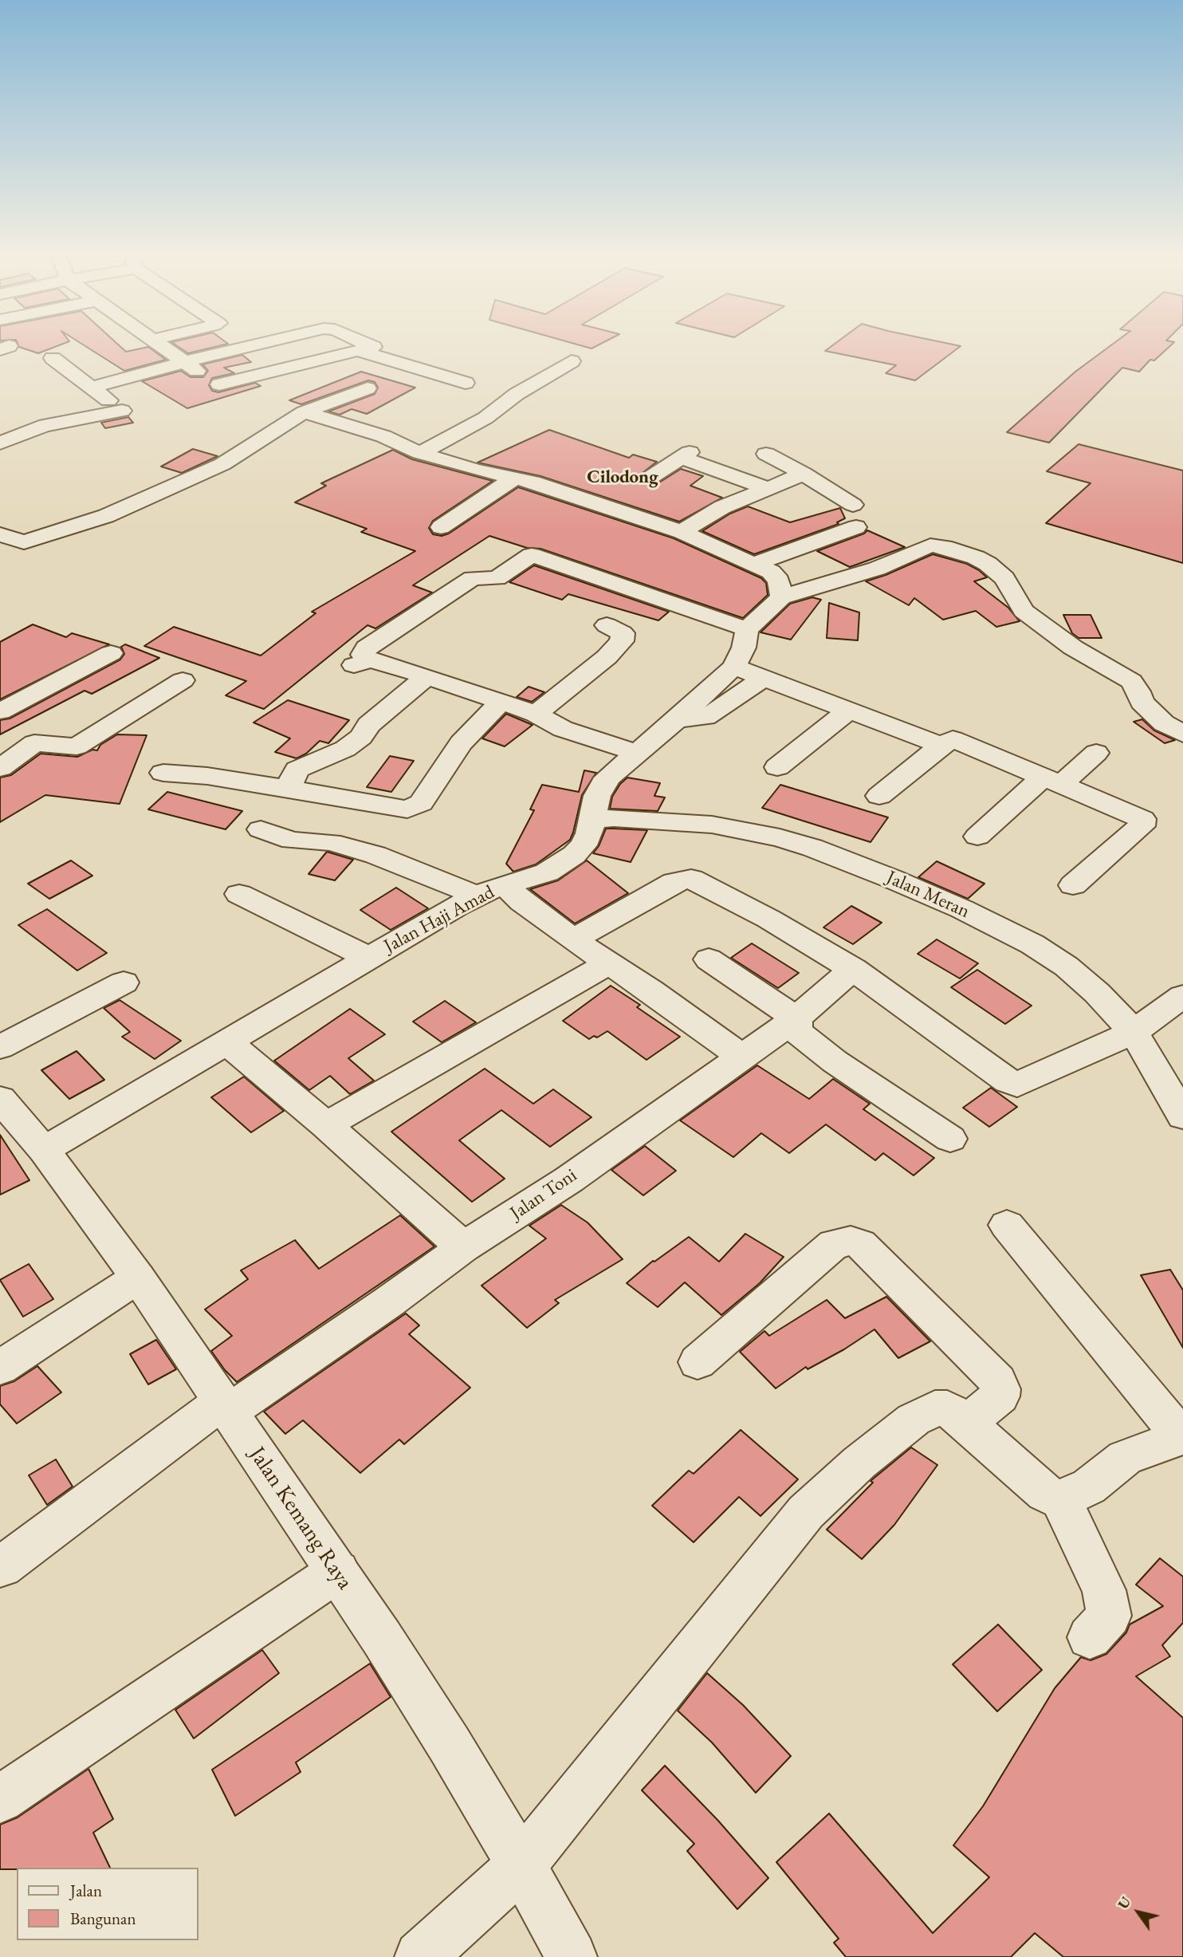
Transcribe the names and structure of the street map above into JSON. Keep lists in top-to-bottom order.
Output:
{
  "streets": {
    "street": [
      "Jalan Meran",
      "Jalan Haji Amad",
      "Jalan Toni",
      "Jalan Kemang Raya"
    ]
  },
  "crossings": [
    ["Jalan Meran", "Jalan Haji Amad"],
    ["Jalan Haji Amad", "Jalan Kemang Raya"],
    ["Jalan Toni", "Jalan Kemang Raya"]
  ],
  "districts": ["Cilodong"],
  "legend": ["Jalan", "Bangunan"],
  "north": "top left"
}
